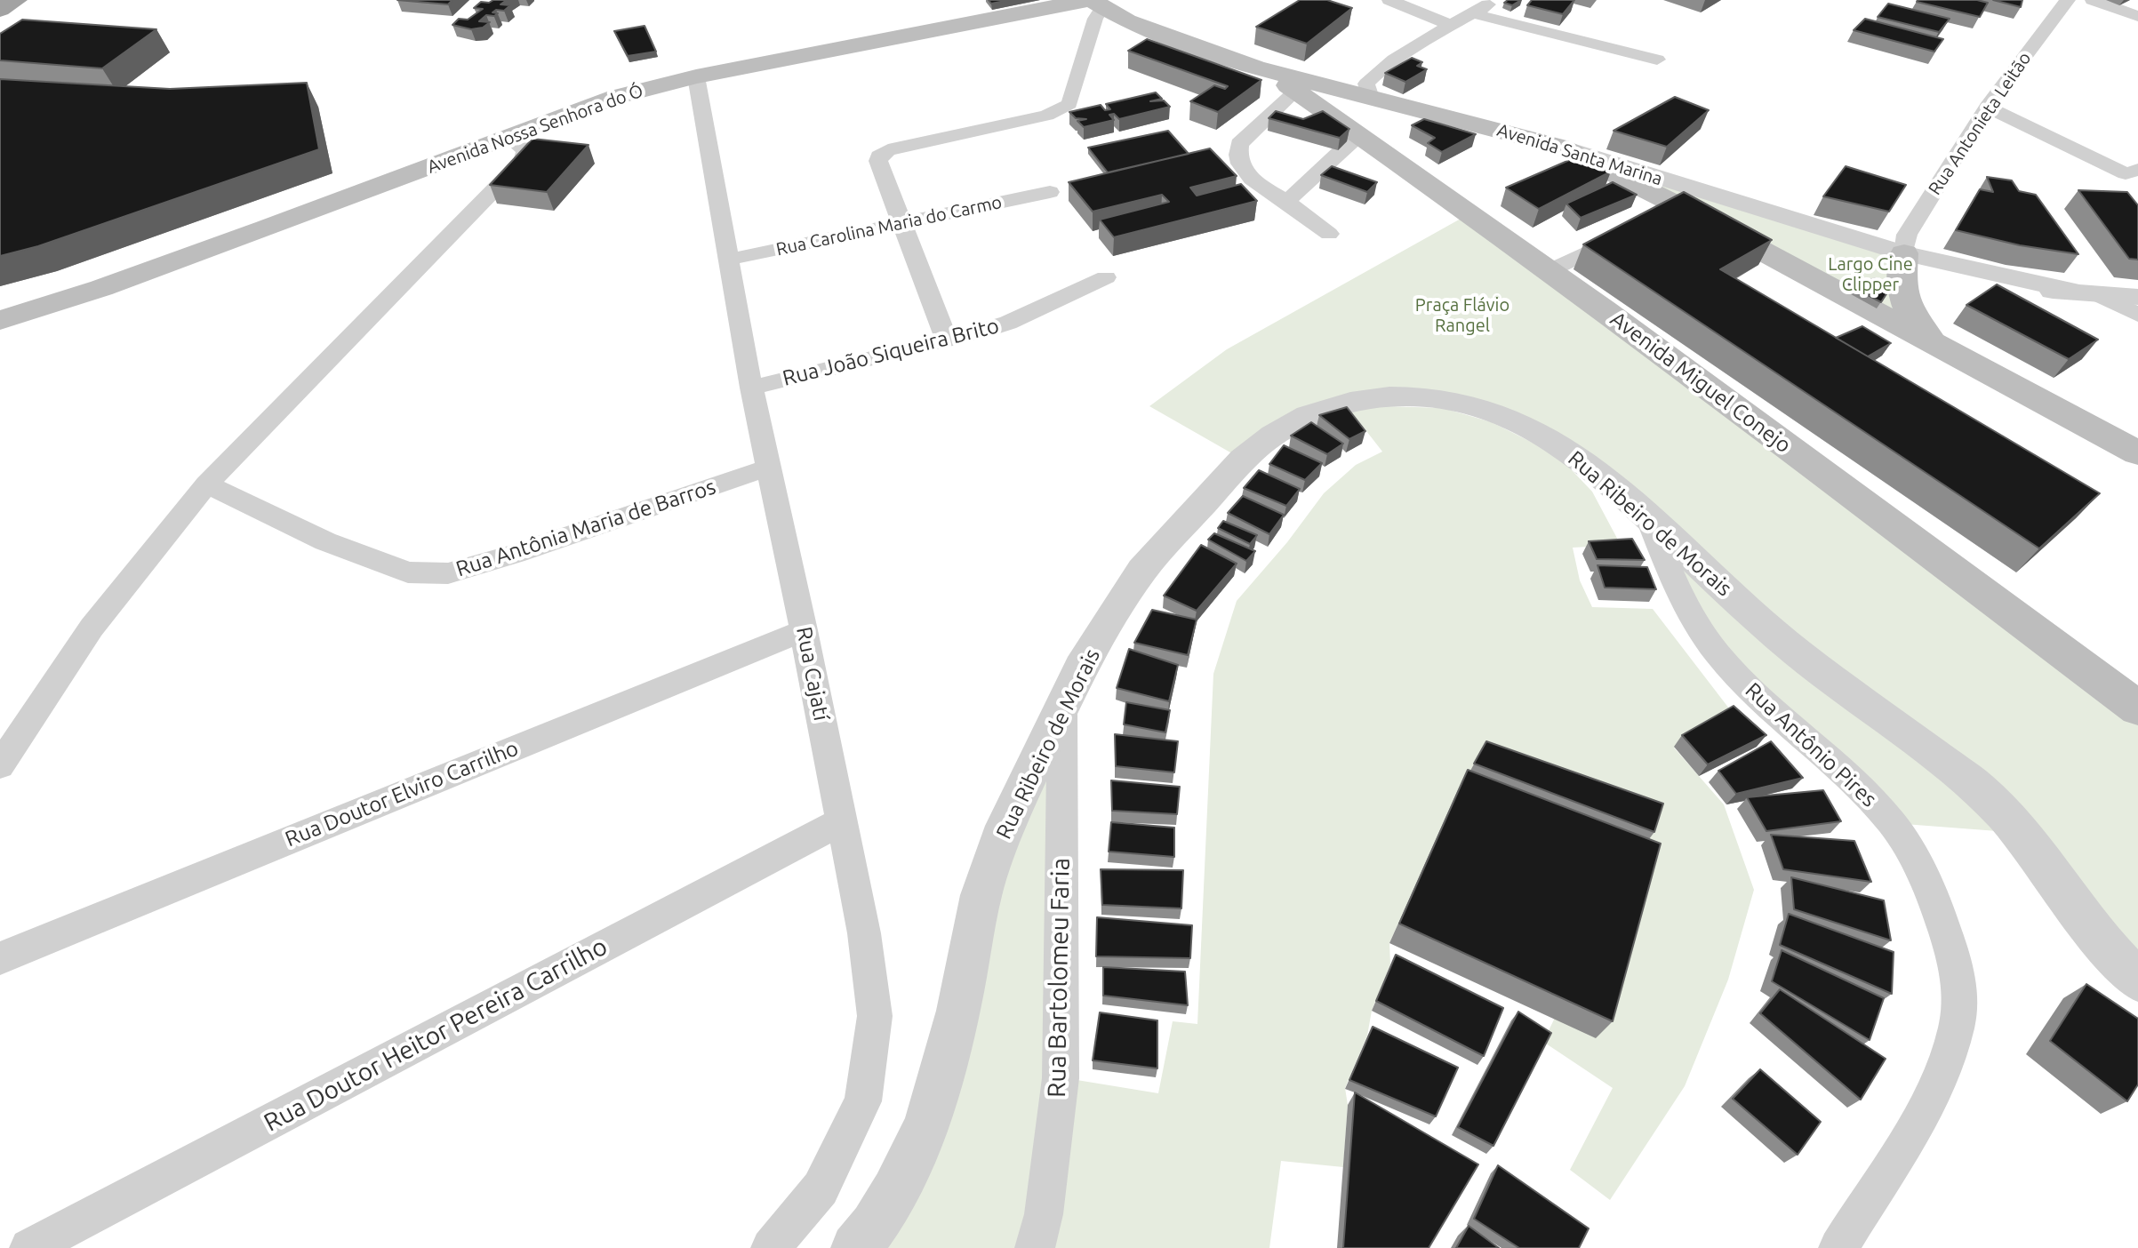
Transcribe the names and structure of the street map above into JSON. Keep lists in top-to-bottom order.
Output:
{
  "streets": {
    "main road": ["Avenida Nossa Senhora do Ó", "Avenida Santa Marina", "Avenida Miguel Conejo"],
    "street": [
      "Rua Antonieta Leitão",
      "Rua Carolina Maria do Carmo",
      "Rua João Siqueira Brito",
      "Rua Ribeiro de Morais",
      "Rua Antônia Maria de Barros",
      "Rua Cajatí",
      "Rua Antônio Pires",
      "Rua Doutor Elviro Carrilho",
      "Rua Bartolomeu Faria",
      "Rua Doutor Heitor Pereira Carrilho"
    ]
  },
  "crossings": [
    ["Rua Antonieta Leitão", "Avenida Santa Marina"],
    ["Avenida Nossa Senhora do Ó", "Avenida Santa Marina"],
    ["Avenida Nossa Senhora do Ó", "Rua Cajatí"],
    ["Avenida Santa Marina", "Avenida Miguel Conejo"],
    ["Rua Carolina Maria do Carmo", "Rua Cajatí"],
    ["Rua João Siqueira Brito", "Rua Cajatí"],
    ["Rua Ribeiro de Morais", "Rua Antônio Pires"],
    ["Rua Ribeiro de Morais", "Rua Bartolomeu Faria"],
    ["Rua Antônia Maria de Barros", "Rua Cajatí"],
    ["Rua Cajatí", "Rua Doutor Elviro Carrilho"],
    ["Rua Cajatí", "Rua Doutor Heitor Pereira Carrilho"]
  ],
  "parks": ["Largo Cine Clipper", "Praça Flávio Rangel"]
}
